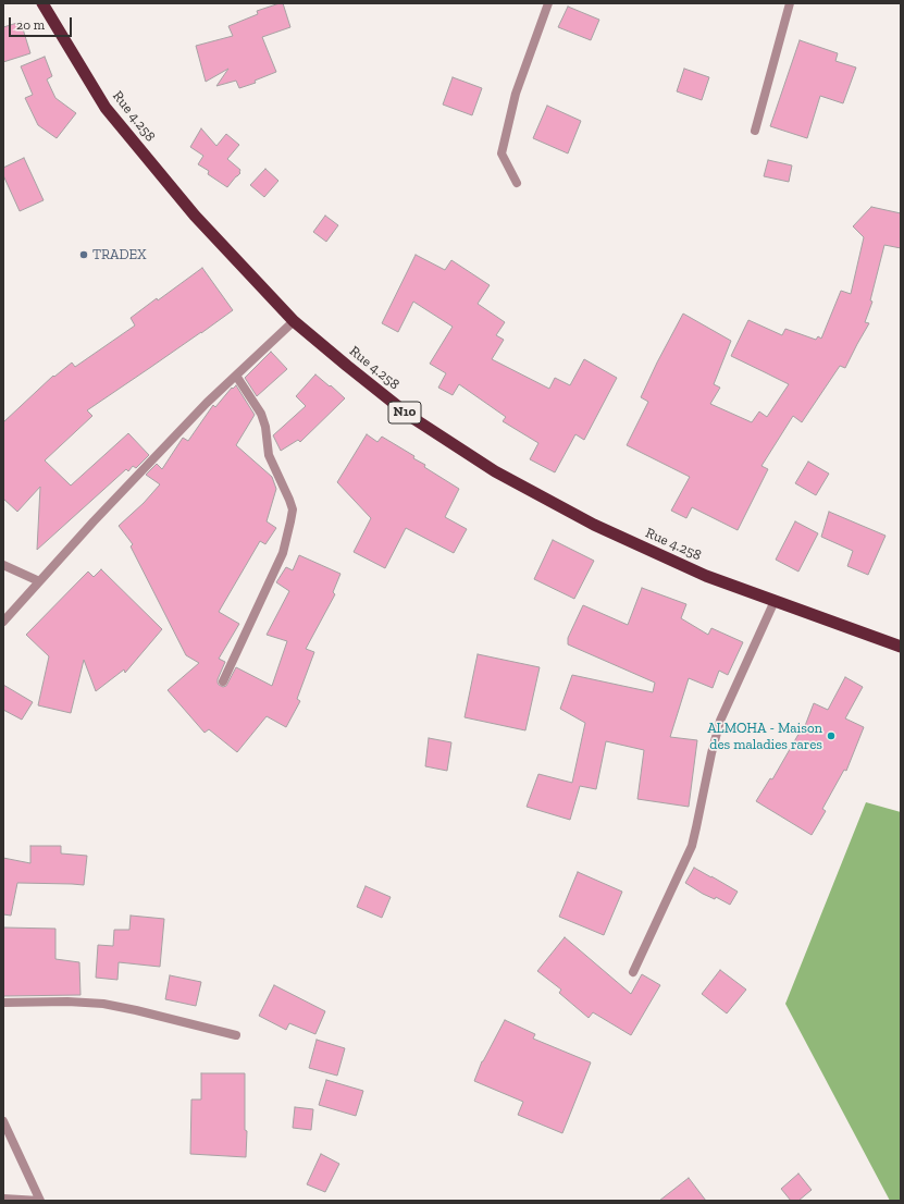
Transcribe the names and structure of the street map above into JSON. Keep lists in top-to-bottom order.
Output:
{
  "streets": {
    "highway": ["Rue 4.258", "N10"]
  },
  "places": ["TRADEX", "ALMOHA - Maison des maladies rares"],
  "scale_bar": "20 m"
}
